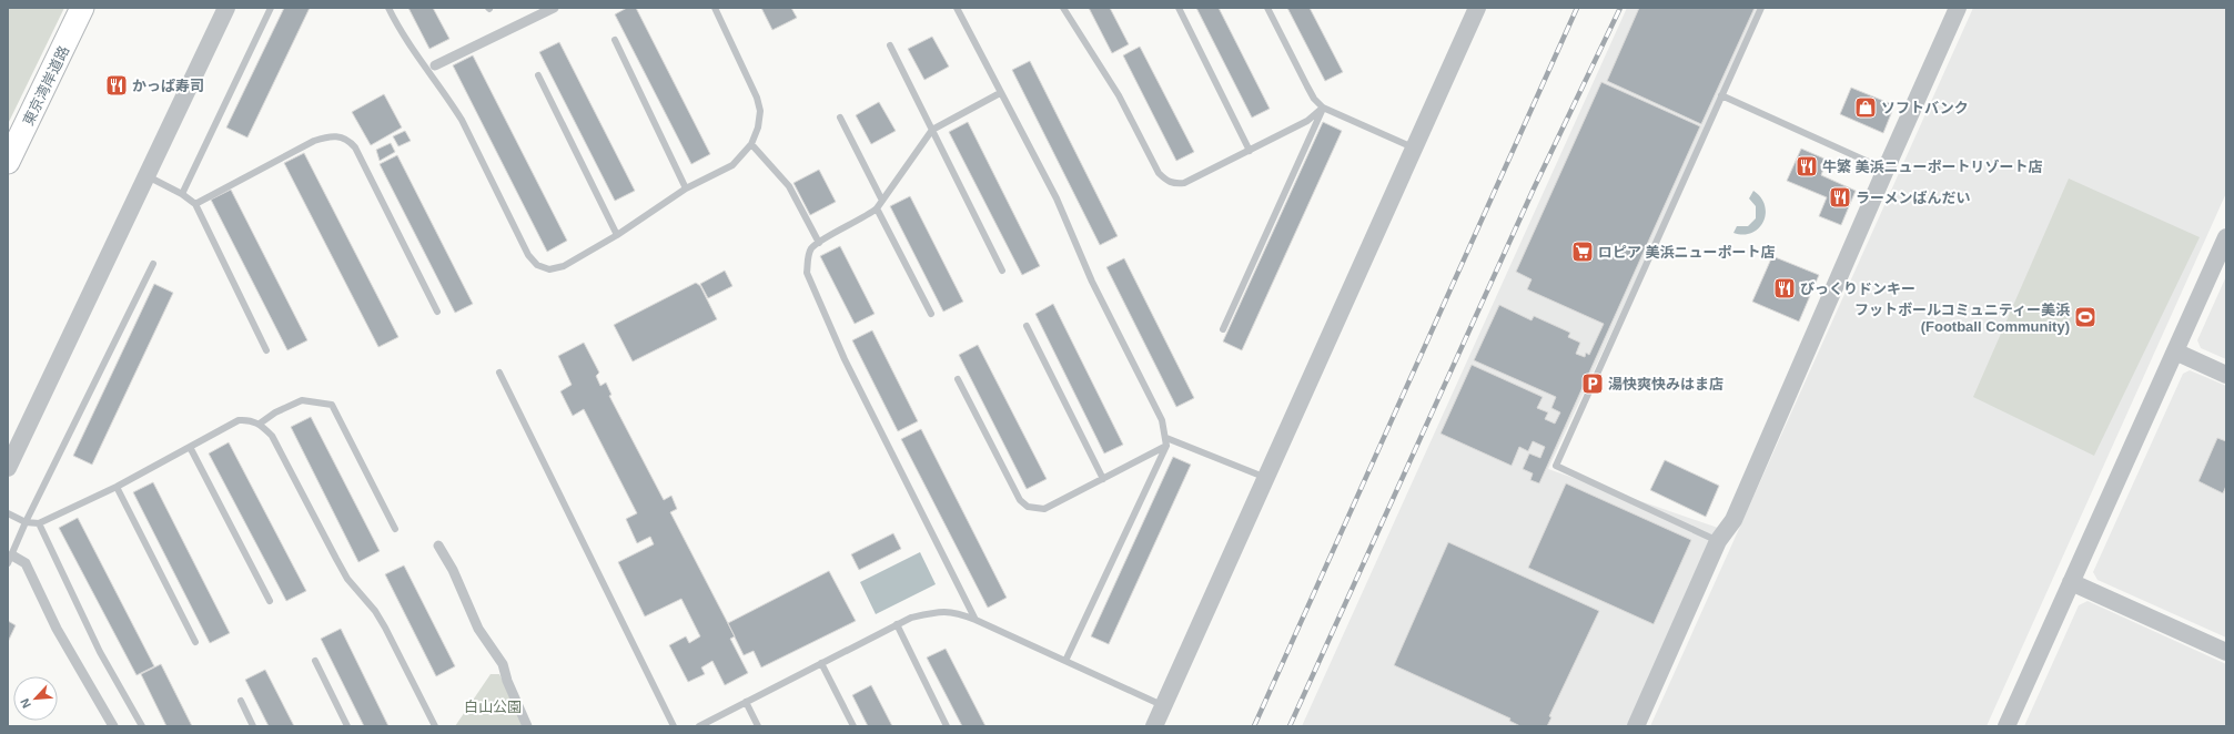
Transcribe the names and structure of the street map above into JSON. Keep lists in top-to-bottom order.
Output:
{
  "streets": {
    "highway": ["東京湾岸道路"]
  },
  "parks": ["白山公園"],
  "places": {
    "restaurant": [
      "かっぱ寿司",
      "牛繁 美浜ニューポートリゾート店",
      "ラーメンばんだい",
      "びっくりドンキー"
    ],
    "shop": ["ソフトバンク"],
    "supermarket": ["ロピア 美浜ニューポート店"],
    "sports": ["フットボールコミュニティー美浜 (Football Community)"],
    "parking": ["湯快爽快みはま店"]
  },
  "north": "bottom left"
}
